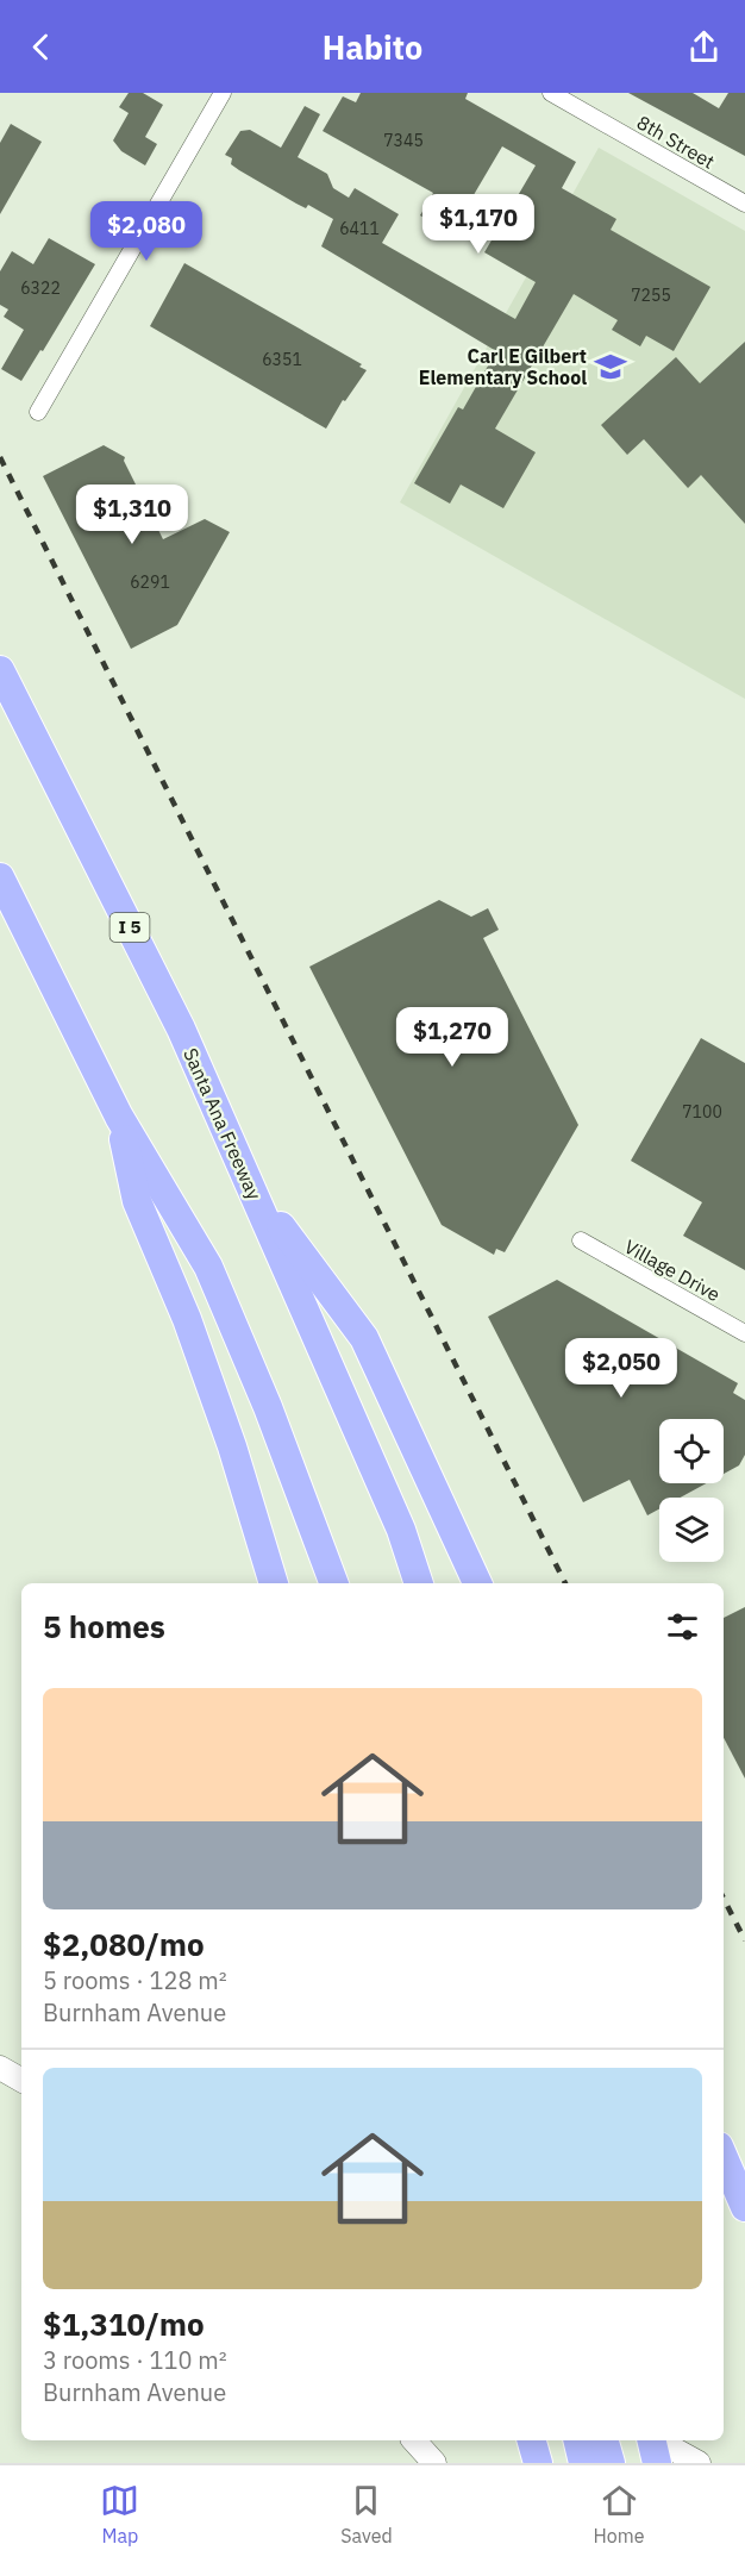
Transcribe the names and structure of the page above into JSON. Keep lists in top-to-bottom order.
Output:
{
  "streets": {
    "highway": ["I 5", "Santa Ana Freeway"],
    "street": ["8th Street", "Village Drive"]
  },
  "places": {
    "school or university": ["Carl E Gilbert Elementary School"]
  },
  "house_numbers": [
    "7345",
    "6411",
    "6322",
    "7255",
    "6351",
    "6291",
    "7100"
  ],
  "page": {
    "header": "Habito",
    "price": [
      "$1,170",
      "$2,080",
      "$1,310",
      "$1,270",
      "$2,050"
    ],
    "heading": "5 homes",
    "list": [
      {
        "name": "$2,080/mo",
        "note": "5 rooms · 128 m² · Burnham Avenue"
      },
      {
        "name": "$1,310/mo",
        "note": "3 rooms · 110 m² · Burnham Avenue"
      }
    ],
    "tabs": ["Map", "Saved", "Home"]
  }
}
